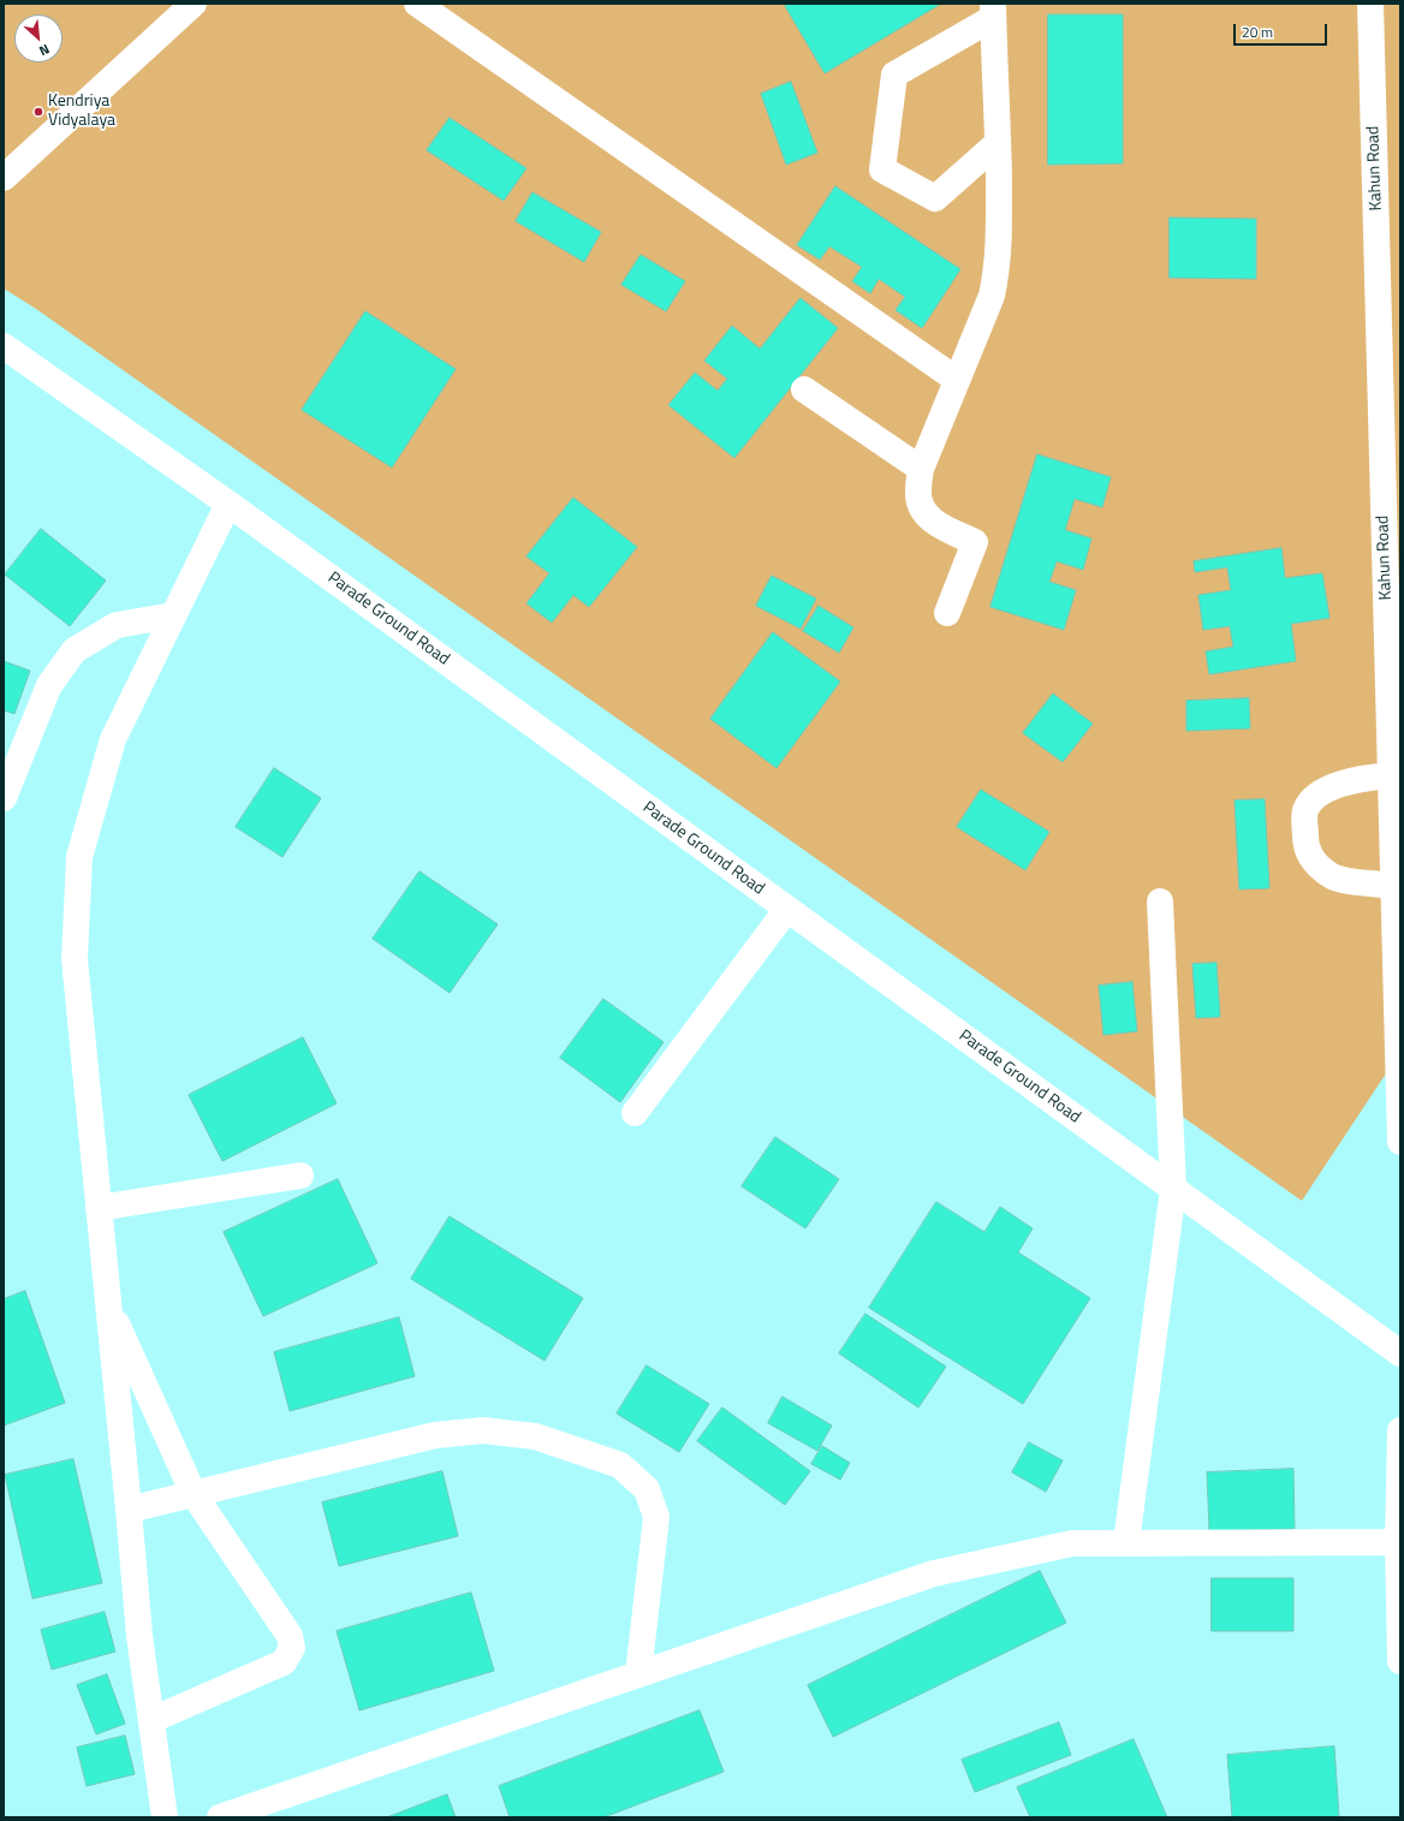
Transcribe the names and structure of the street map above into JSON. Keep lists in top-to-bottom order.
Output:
{
  "streets": {
    "street": ["Kahun Road", "Parade Ground Road"]
  },
  "places": ["Kendriya Vidyalaya"],
  "scale_bar": "20 m",
  "north": "bottom right"
}
